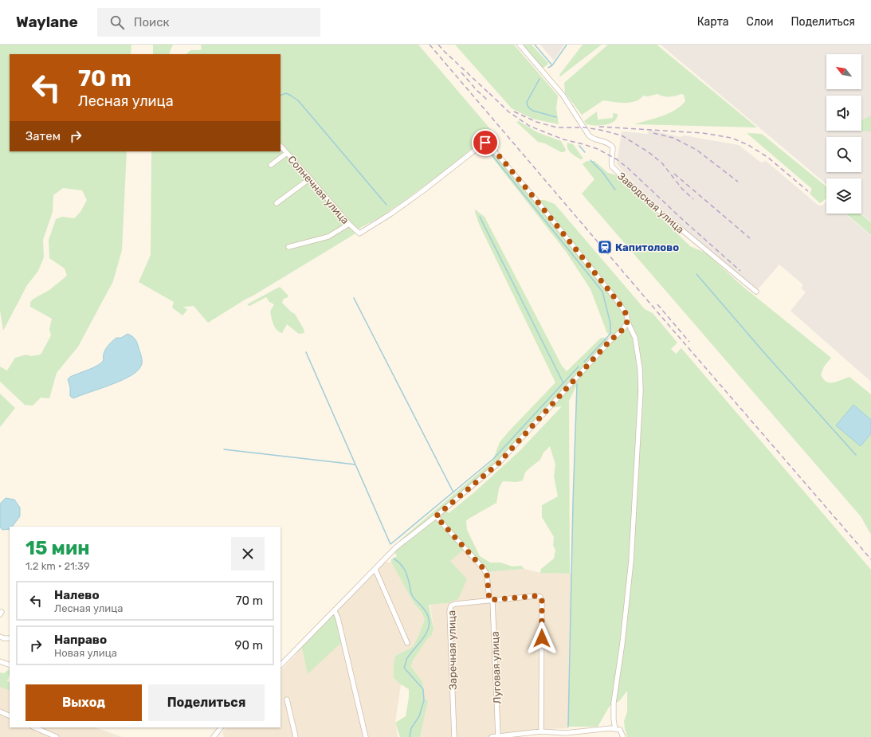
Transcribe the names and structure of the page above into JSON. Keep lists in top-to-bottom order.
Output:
{
  "streets": {
    "street": [
      "Солнечная улица",
      "Заводская улица",
      "Заречная улица",
      "Луговая улица"
    ]
  },
  "crossings": [
    ["Заречная улица", "Луговая улица"]
  ],
  "places": {
    "station": ["Капитолово"]
  },
  "north": "top left",
  "page": {
    "header": "Waylane",
    "search": "Поиск",
    "nav": ["Карта", "Слои", "Поделиться"],
    "turn": ["70 m", "Лесная улица"],
    "then": "Затем",
    "heading": ["15 мин", "1.2 km · 21:39"],
    "list": [
      {
        "name": "Налево",
        "note": "Лесная улица",
        "value": "70 m"
      },
      {
        "name": "Направо",
        "note": "Новая улица",
        "value": "90 m"
      }
    ],
    "buttons": ["Выход", "Поделиться"]
  }
}
